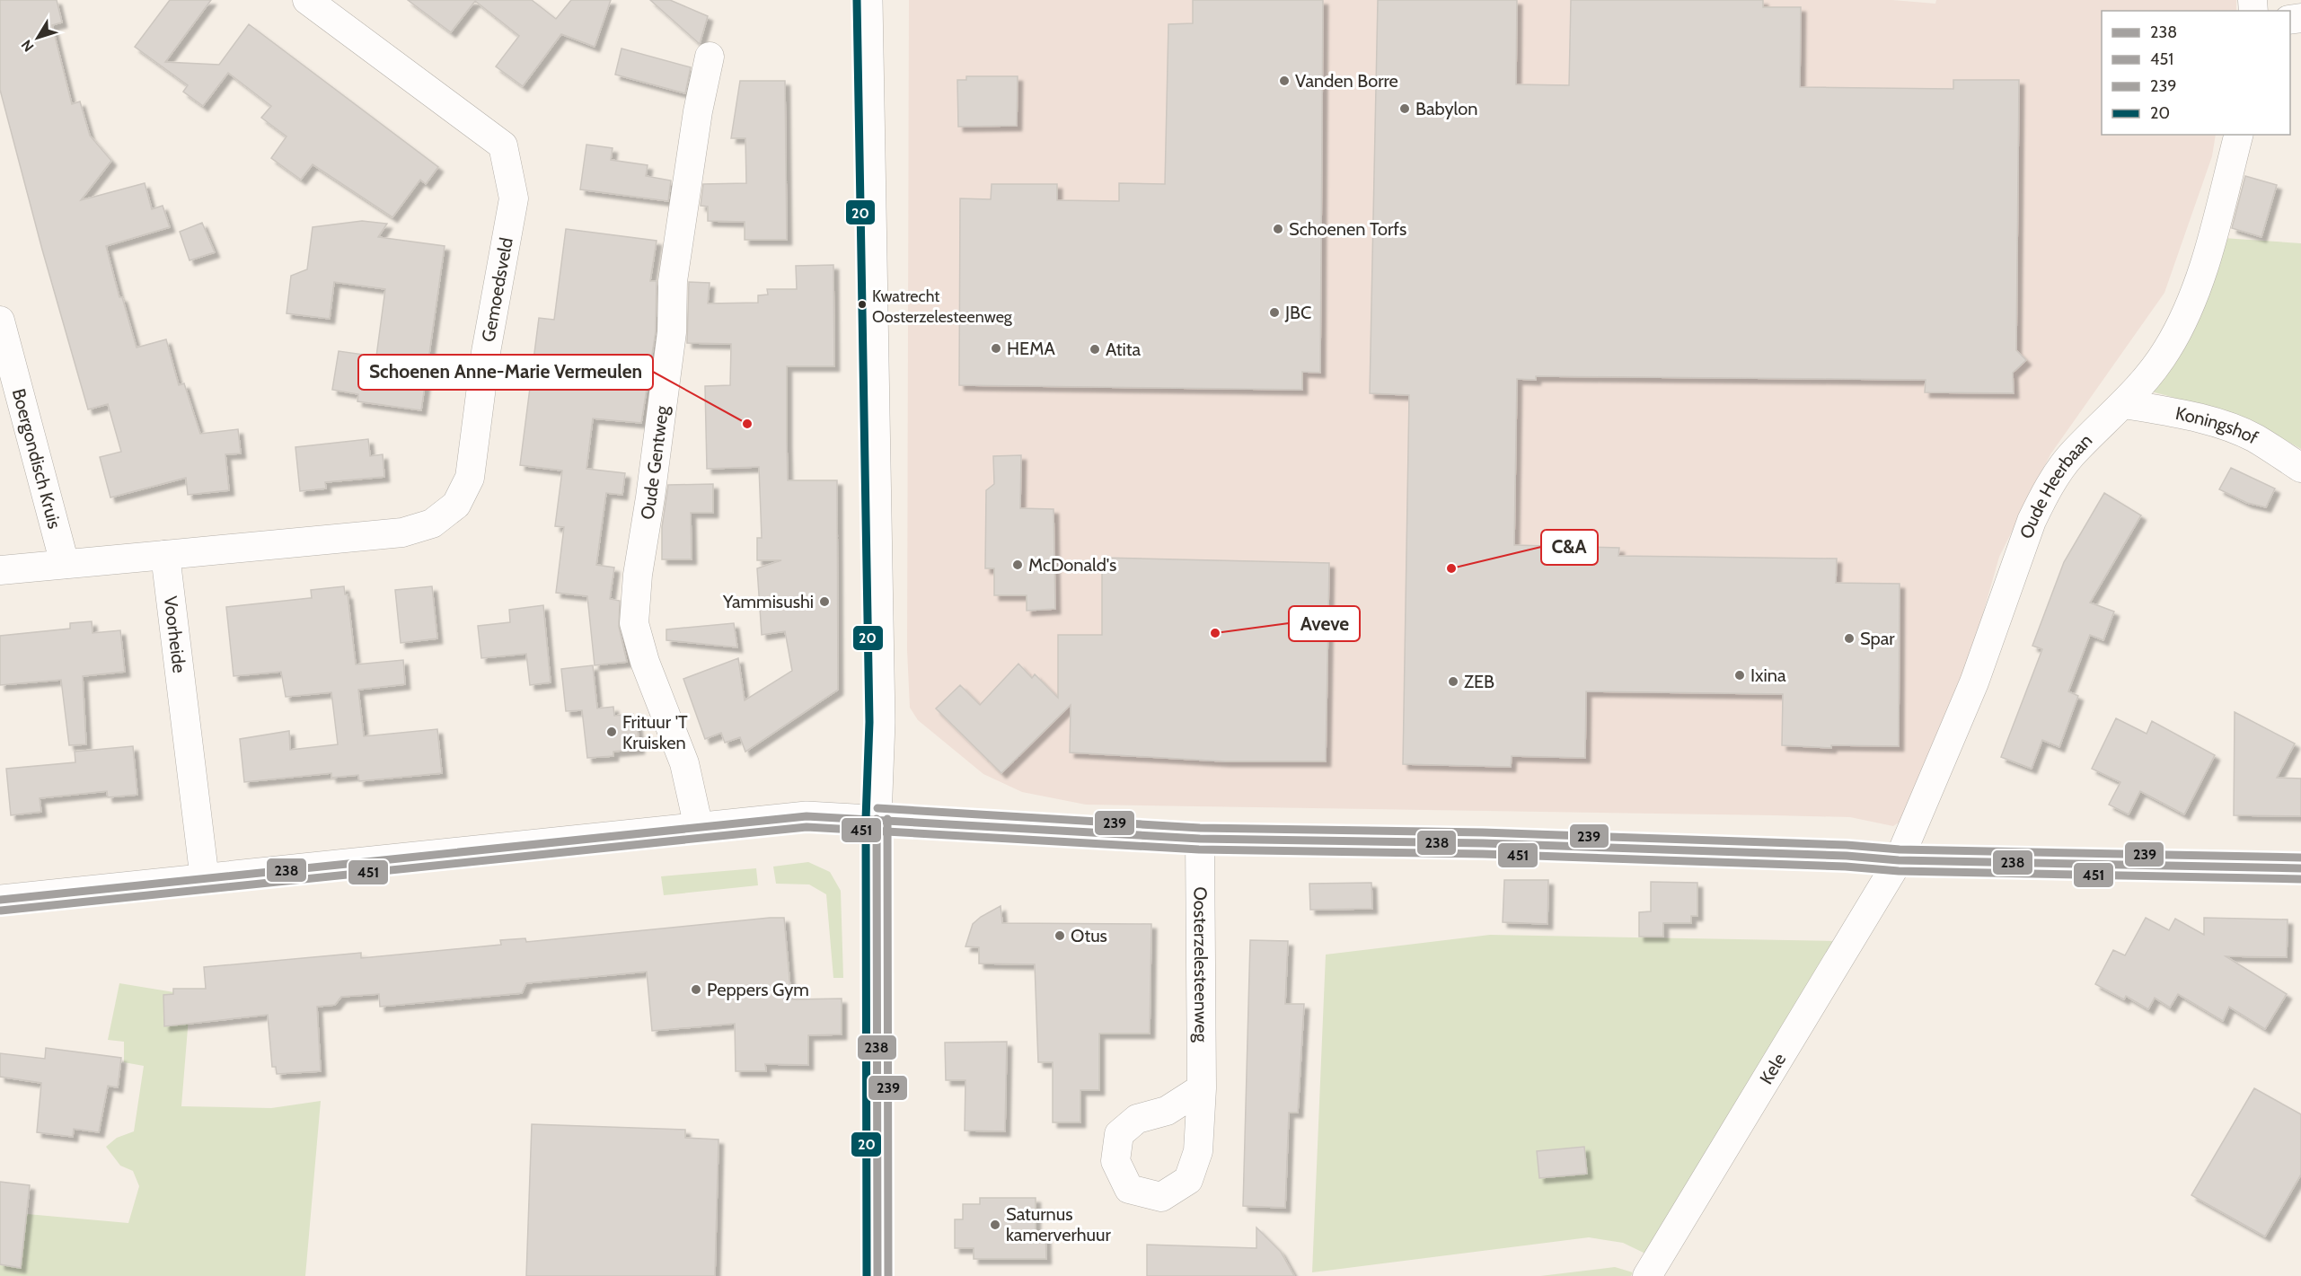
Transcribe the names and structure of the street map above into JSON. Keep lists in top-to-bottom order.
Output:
{
  "streets": {
    "street": [
      "Gemoedsveld",
      "Koningshof",
      "Boergondisch Kruis",
      "Oude Gentweg",
      "Oude Heerbaan",
      "Voorheide",
      "Oosterzelesteenweg",
      "Kele"
    ]
  },
  "crossings": [
    ["Gemoedsveld", "Voorheide"],
    ["Koningshof", "Oude Heerbaan"],
    ["Oude Heerbaan", "Kele"]
  ],
  "places": [
    "Vanden Borre",
    "Babylon",
    "Schoenen Torfs",
    "Kwatrecht Oosterzelesteenweg",
    "JBC",
    "HEMA",
    "Atita",
    "Schoenen Anne-Marie Vermeulen",
    "McDonald's",
    "C&A",
    "Yammisushi",
    "Aveve",
    "Spar",
    "Ixina",
    "ZEB",
    "Frituur 'T Kruisken",
    "Otus",
    "Peppers Gym",
    "Saturnus kamerverhuur"
  ],
  "lines": [
    "transit line 20",
    "transit line 239",
    "transit line 238",
    "transit line 451"
  ],
  "legend": [
    "238",
    "451",
    "239",
    "20"
  ],
  "north": "bottom left"
}
